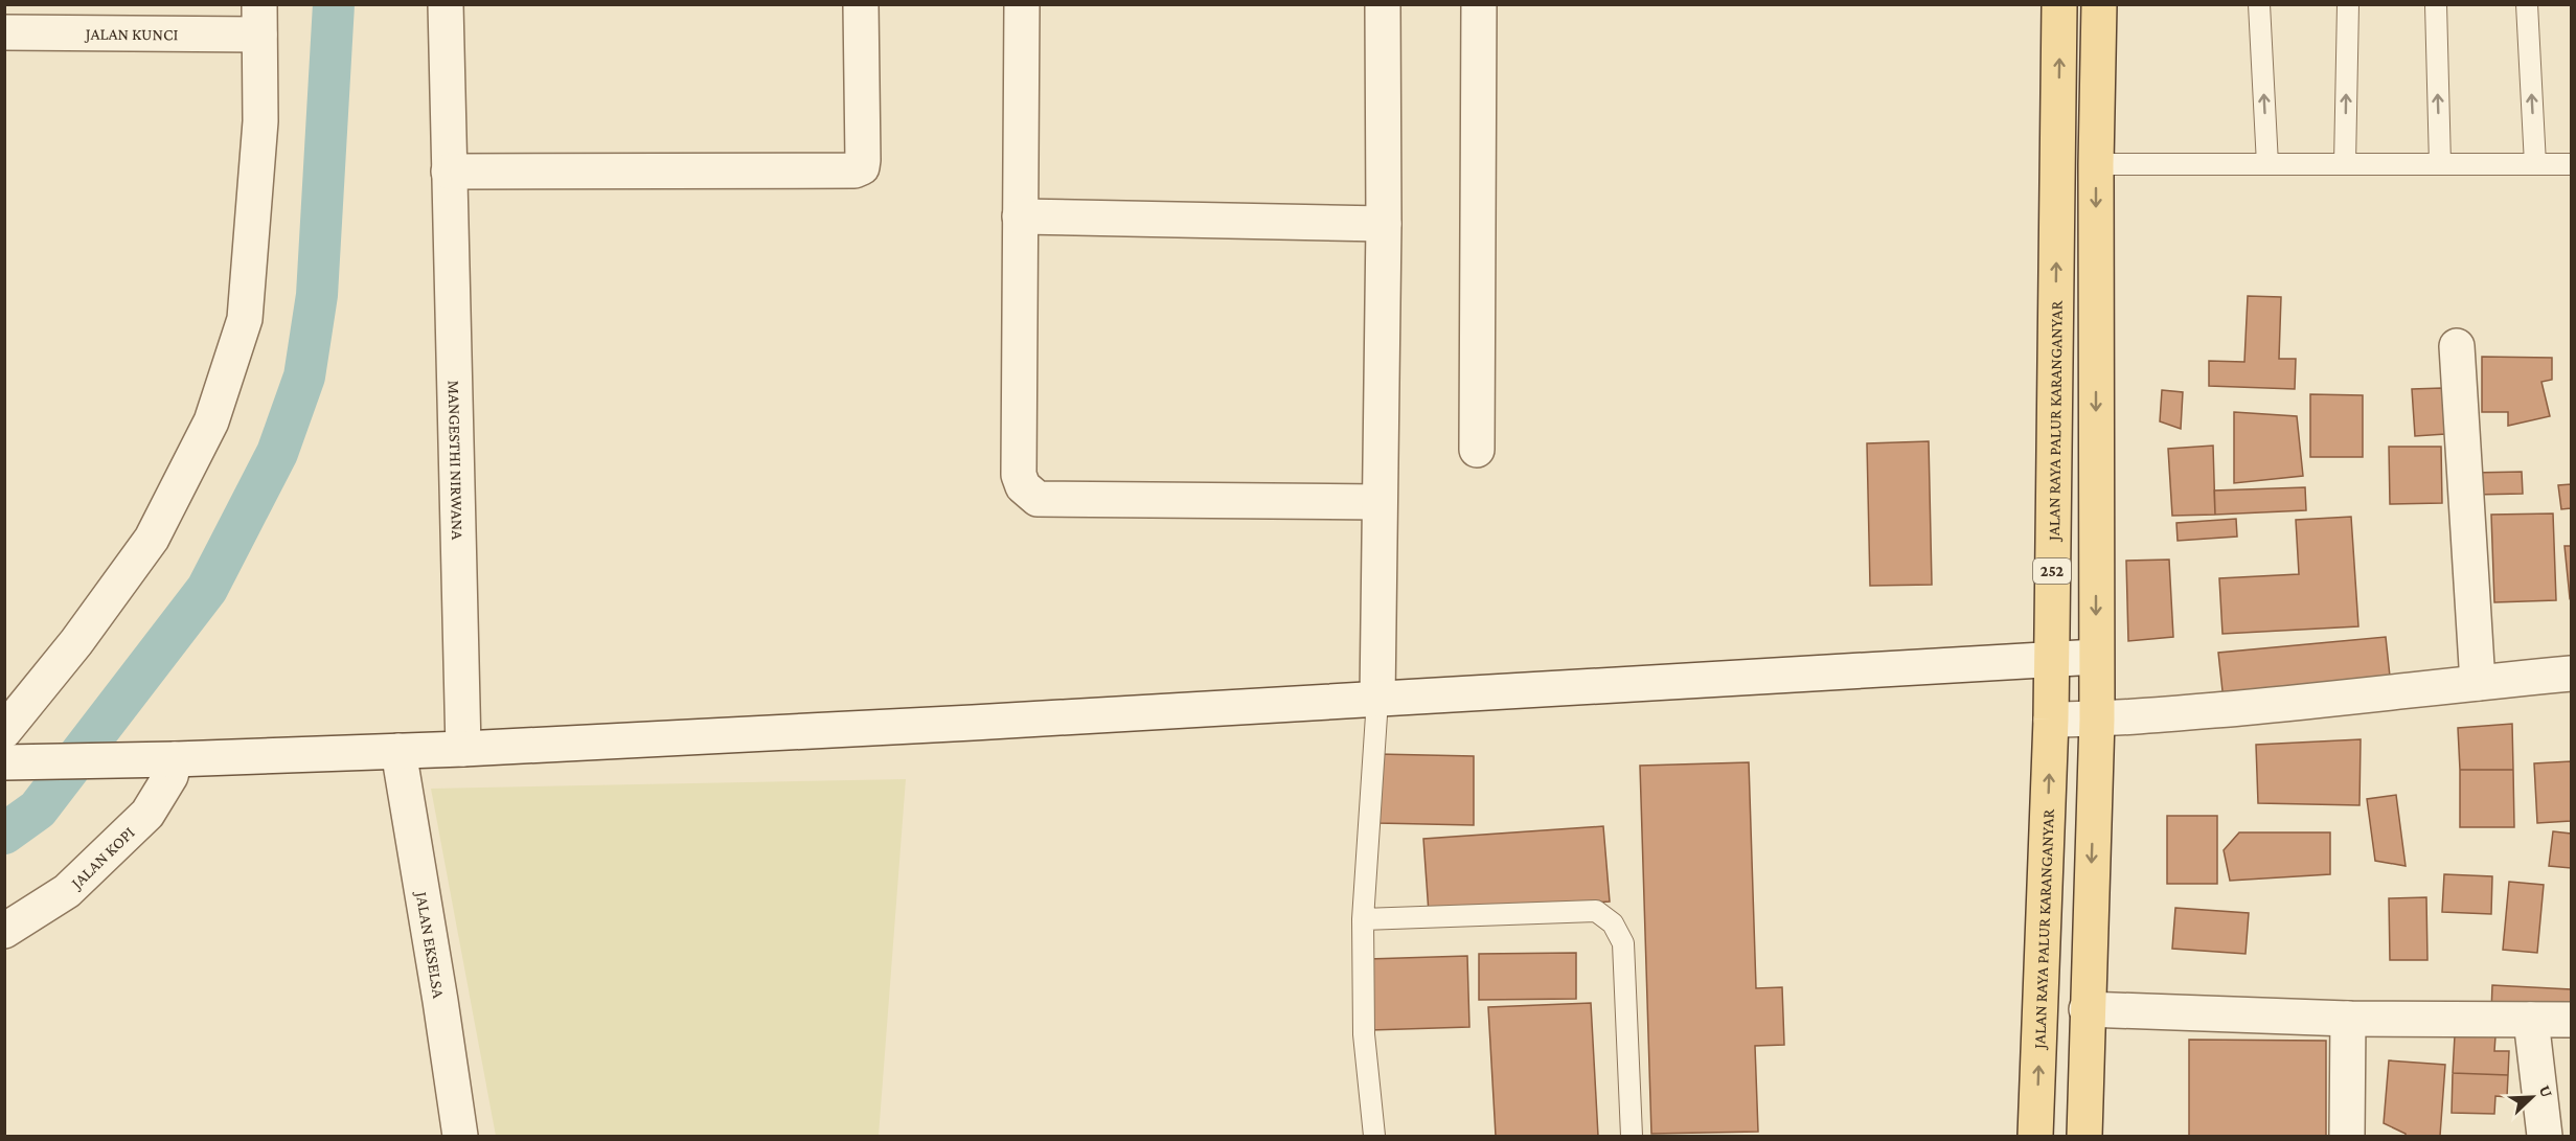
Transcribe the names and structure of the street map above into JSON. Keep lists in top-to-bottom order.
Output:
{
  "streets": {
    "main road": ["JALAN RAYA PALUR KARANGANYAR", "252"],
    "street": [
      "JALAN KUNCI",
      "MANGESTHI NIRWANA",
      "JALAN KOPI",
      "JALAN EKSELSA"
    ]
  },
  "north": "top right"
}
